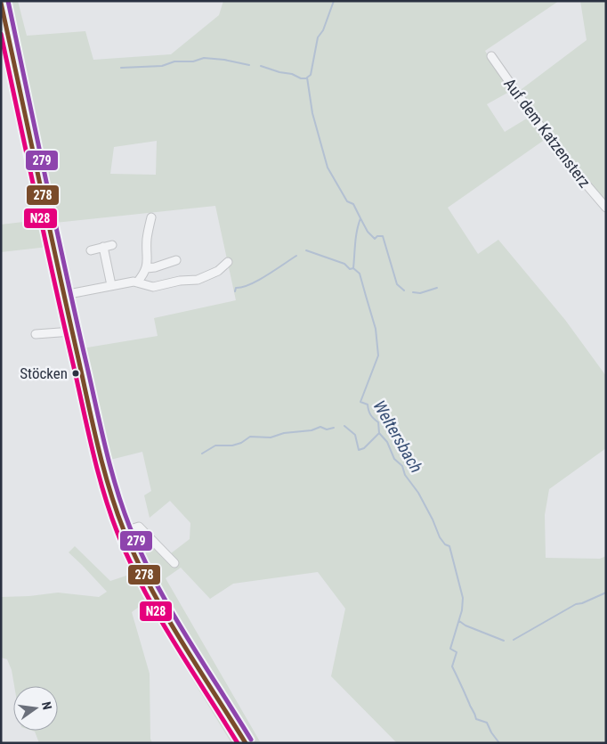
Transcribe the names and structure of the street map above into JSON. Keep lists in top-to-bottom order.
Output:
{
  "streets": {
    "street": ["Auf dem Katzensterz"]
  },
  "water": ["Weltersbach"],
  "places": ["Stöcken"],
  "lines": ["transit line 279", "transit line 278", "transit line N28"],
  "north": "right"
}
